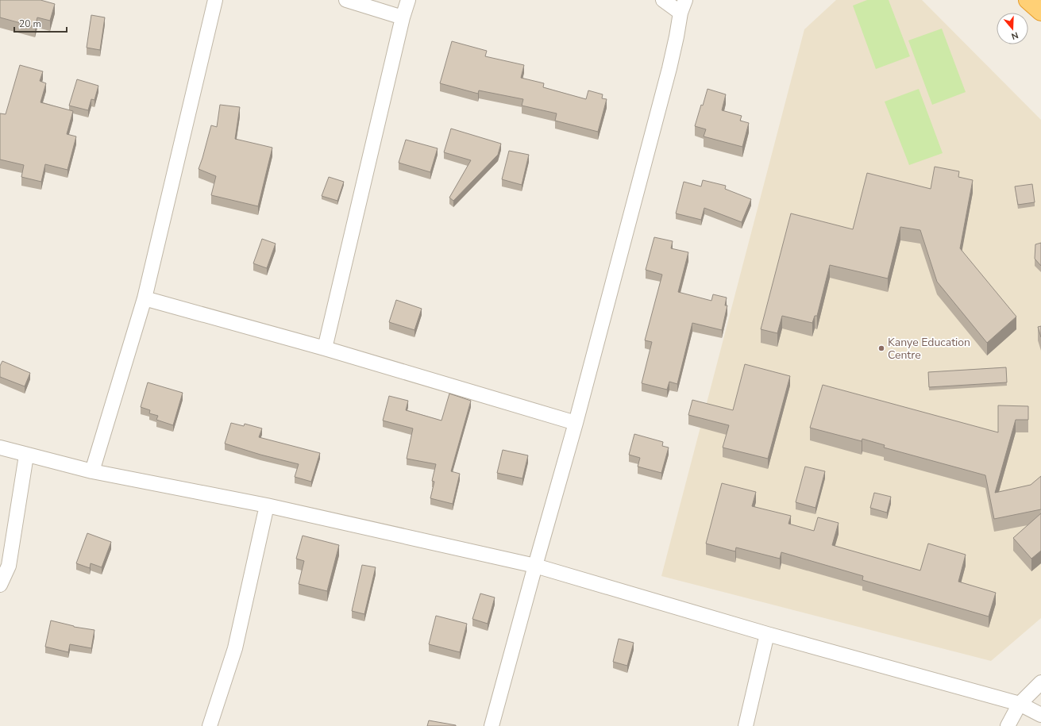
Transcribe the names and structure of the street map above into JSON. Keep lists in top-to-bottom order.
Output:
{
  "places": ["Kanye Education Centre"],
  "scale_bar": "20 m",
  "north": "bottom"
}
